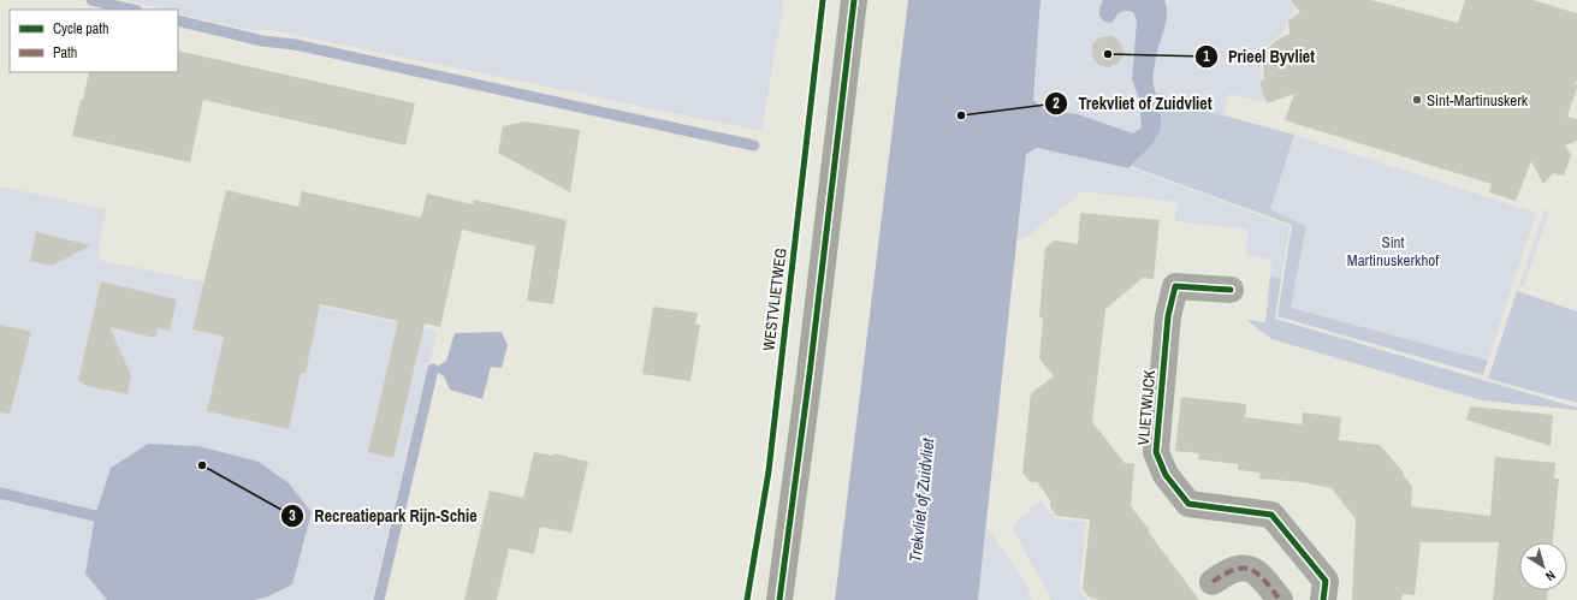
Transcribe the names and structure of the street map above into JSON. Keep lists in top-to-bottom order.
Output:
{
  "streets": {
    "street": ["VLIETWIJCK"],
    "cycle path": ["WESTVLIETWEG"]
  },
  "water": ["Trekvliet of Zuidvliet"],
  "parks": ["Sint Martinuskerkhof"],
  "places": [
    "Prieel Byvliet",
    "Sint-Martinuskerk",
    "Trekvliet of Zuidvliet",
    "Recreatiepark Rijn-Schie"
  ],
  "legend": ["Cycle path", "Path"],
  "north": "bottom right"
}
